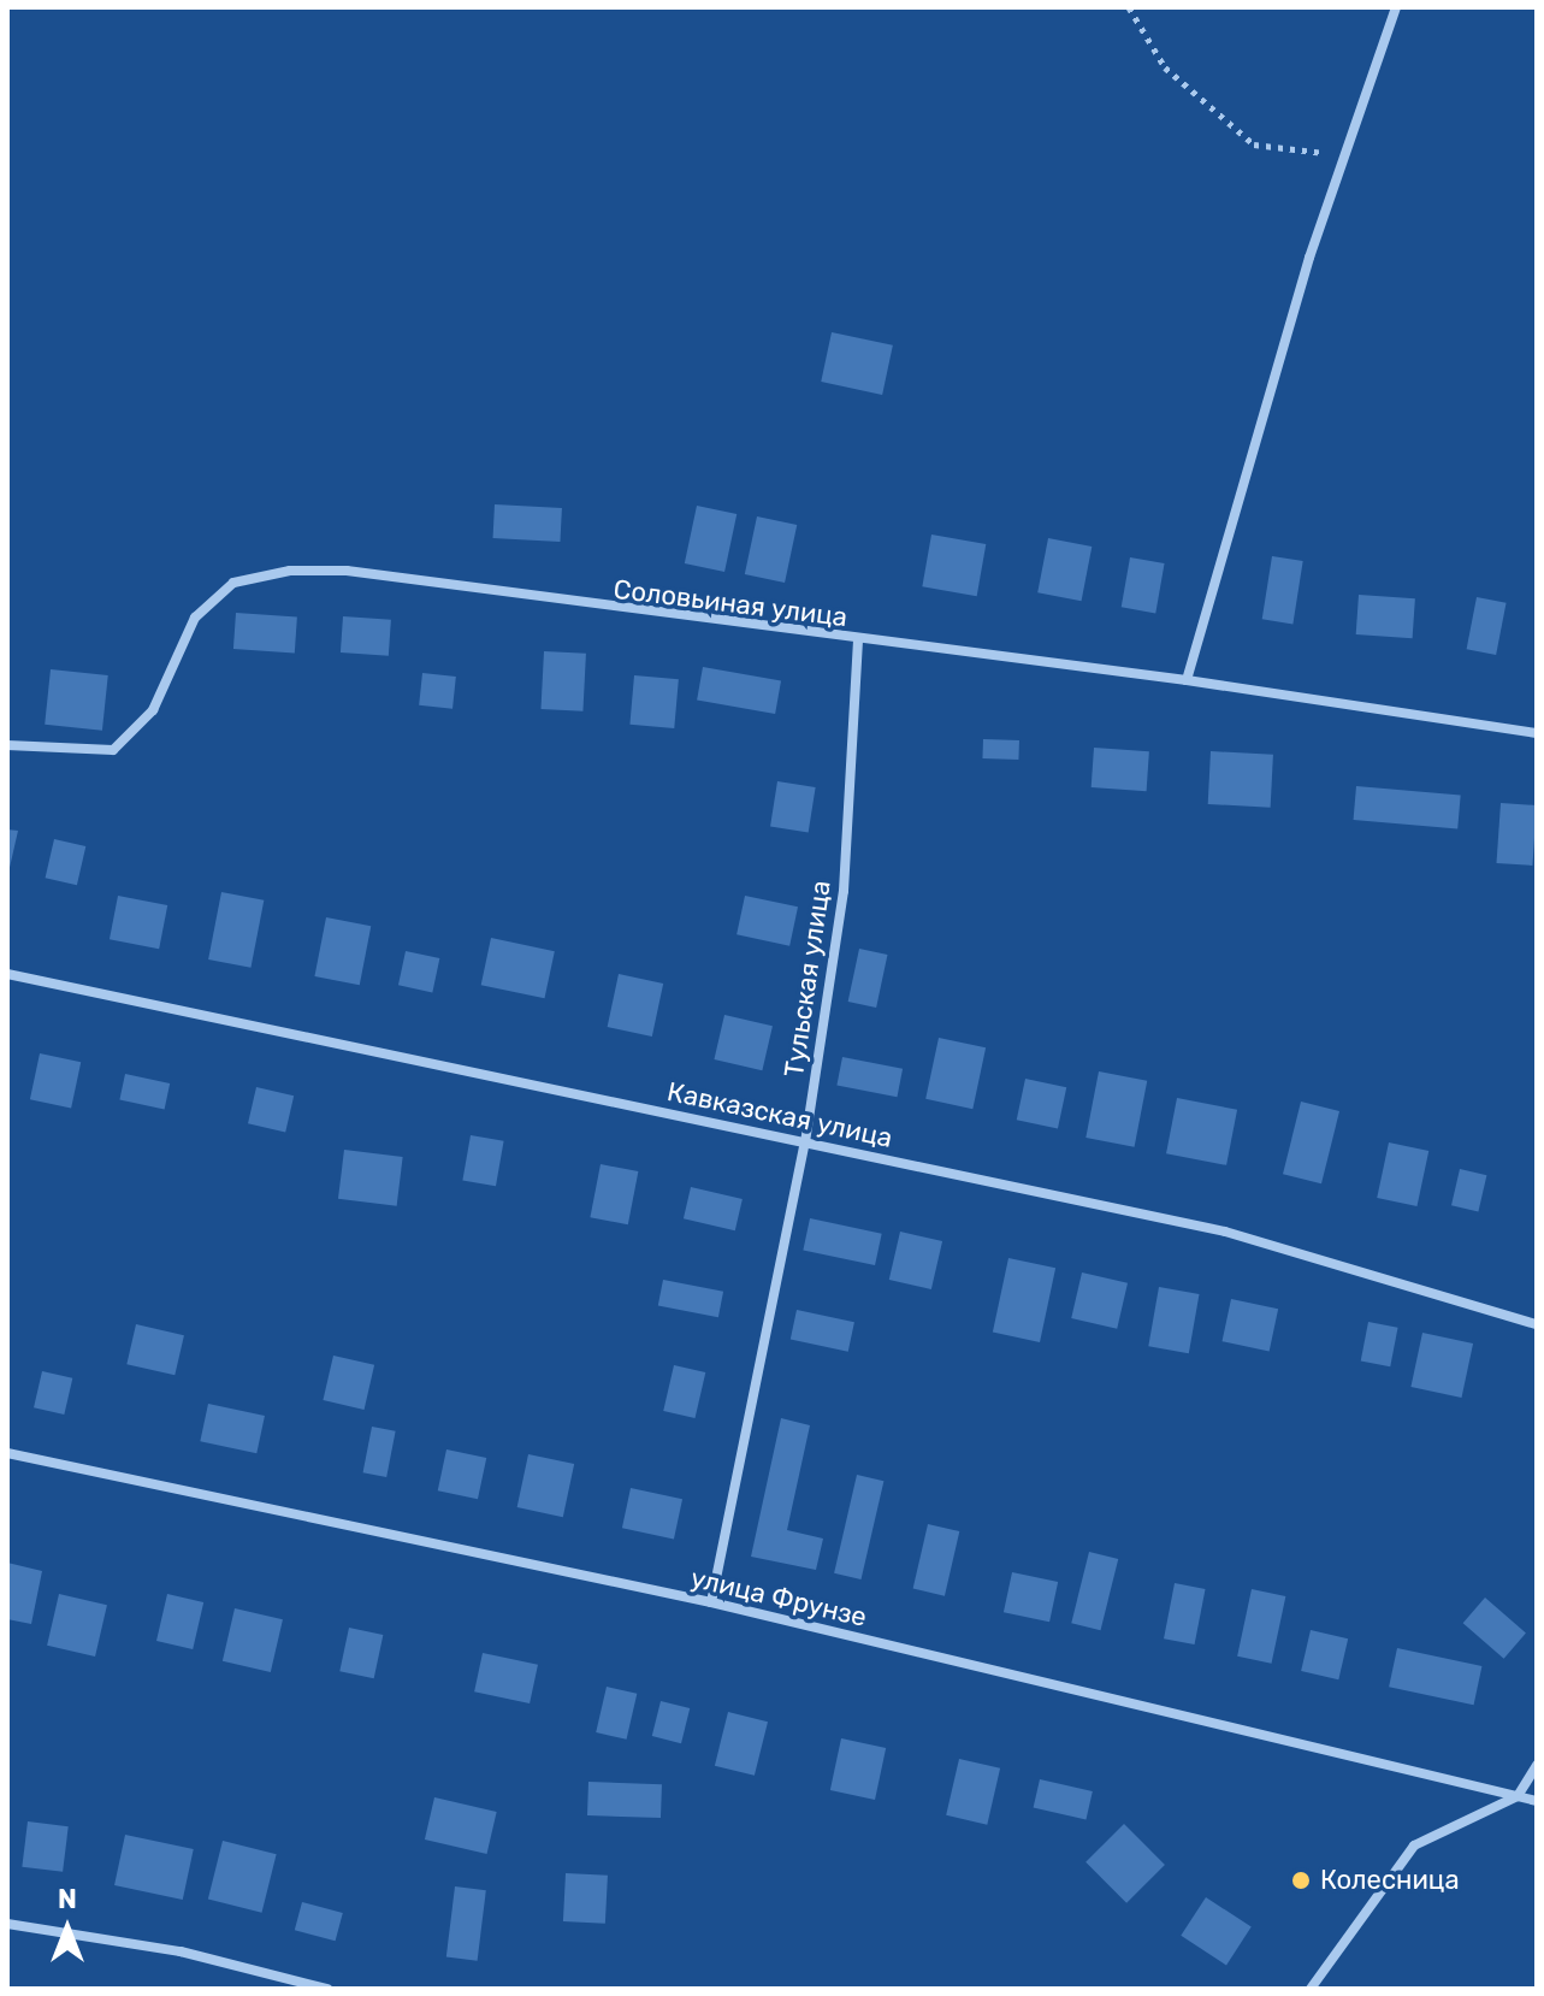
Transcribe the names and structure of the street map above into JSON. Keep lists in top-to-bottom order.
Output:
{
  "streets": {
    "street": [
      "Соловьиная улица",
      "Тульская улица",
      "Кавказская улица",
      "улица Фрунзе"
    ]
  },
  "crossings": [
    ["Соловьиная улица", "Тульская улица"],
    ["Тульская улица", "Кавказская улица"],
    ["Тульская улица", "улица Фрунзе"]
  ],
  "places": ["Колесница"],
  "north": "top"
}
